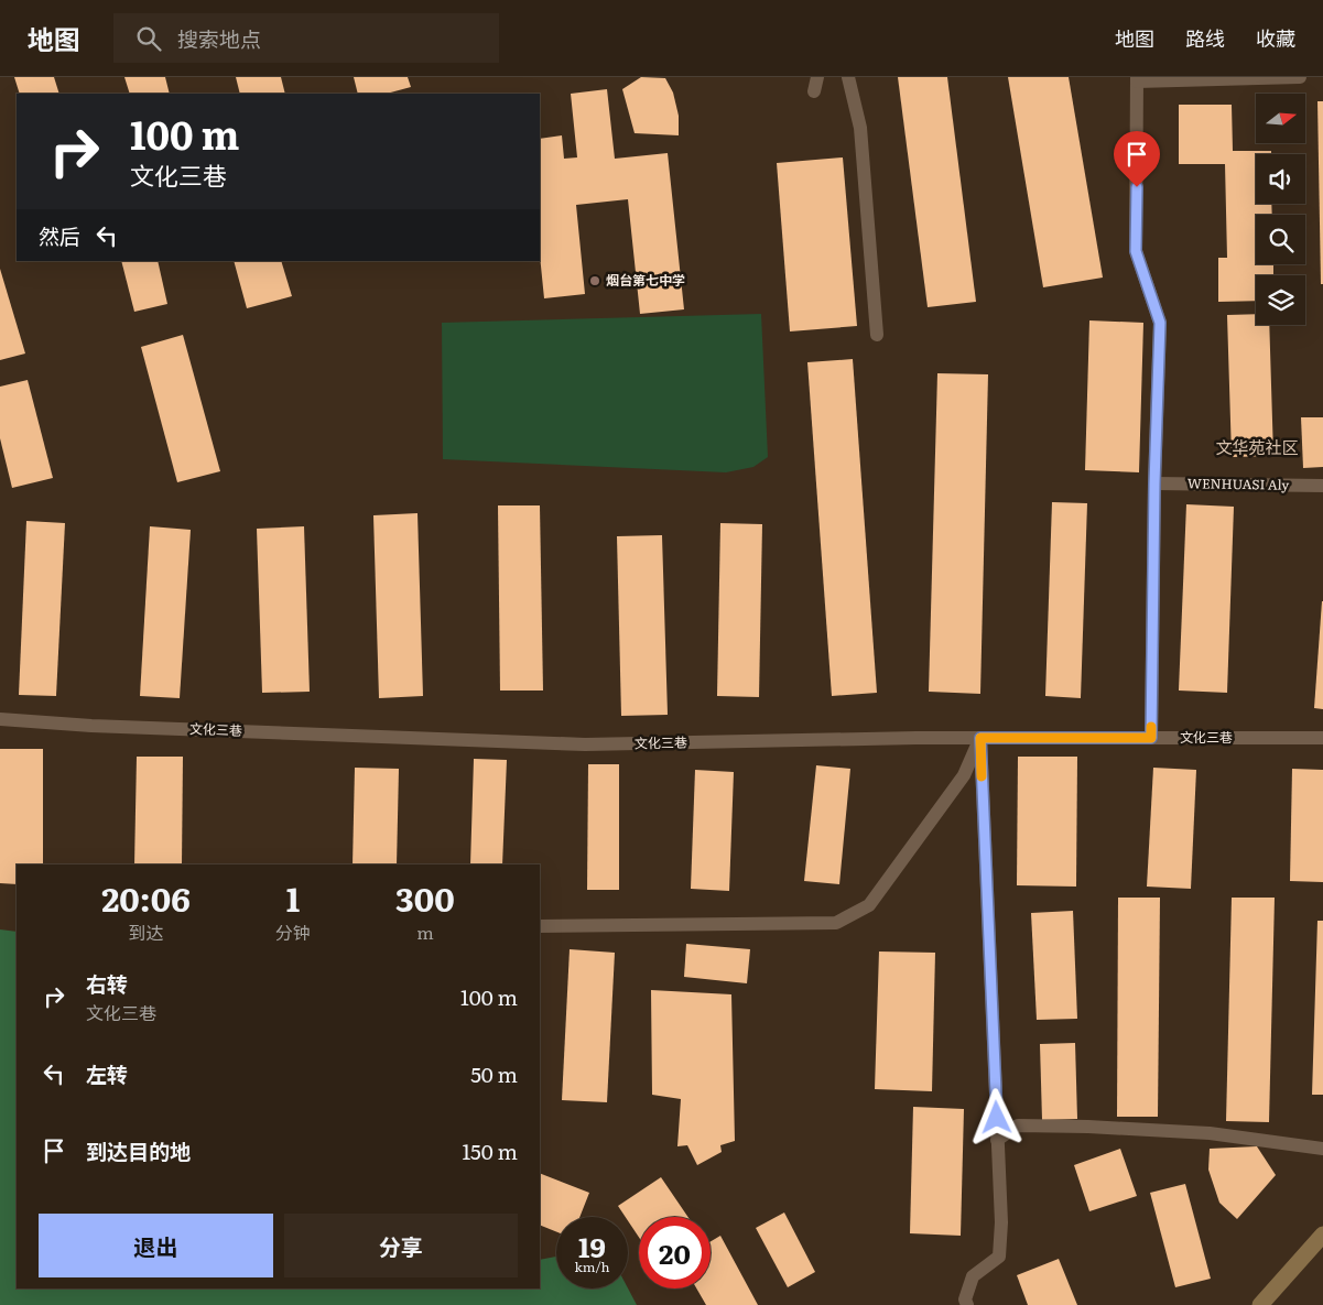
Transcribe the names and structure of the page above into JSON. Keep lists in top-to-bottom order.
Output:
{
  "streets": {
    "lane": ["WENHUASI Aly", "文化三巷"]
  },
  "districts": ["文华苑社区"],
  "places": ["烟台第七中学"],
  "north": "right",
  "page": {
    "header": "地图",
    "search": "搜索地点",
    "nav": ["地图", "路线", "收藏"],
    "turn": ["100 m", "文化三巷"],
    "then": "然后",
    "eta": [
      "20:06",
      "到达",
      "1",
      "分钟",
      "300",
      "m"
    ],
    "list": [
      {
        "name": "右转",
        "note": "文化三巷",
        "value": "100 m"
      },
      {
        "name": "左转",
        "value": "50 m"
      },
      {
        "name": "到达目的地",
        "value": "150 m"
      }
    ],
    "buttons": ["退出", "分享"],
    "speed": "19 km/h",
    "limit": "20"
  }
}
